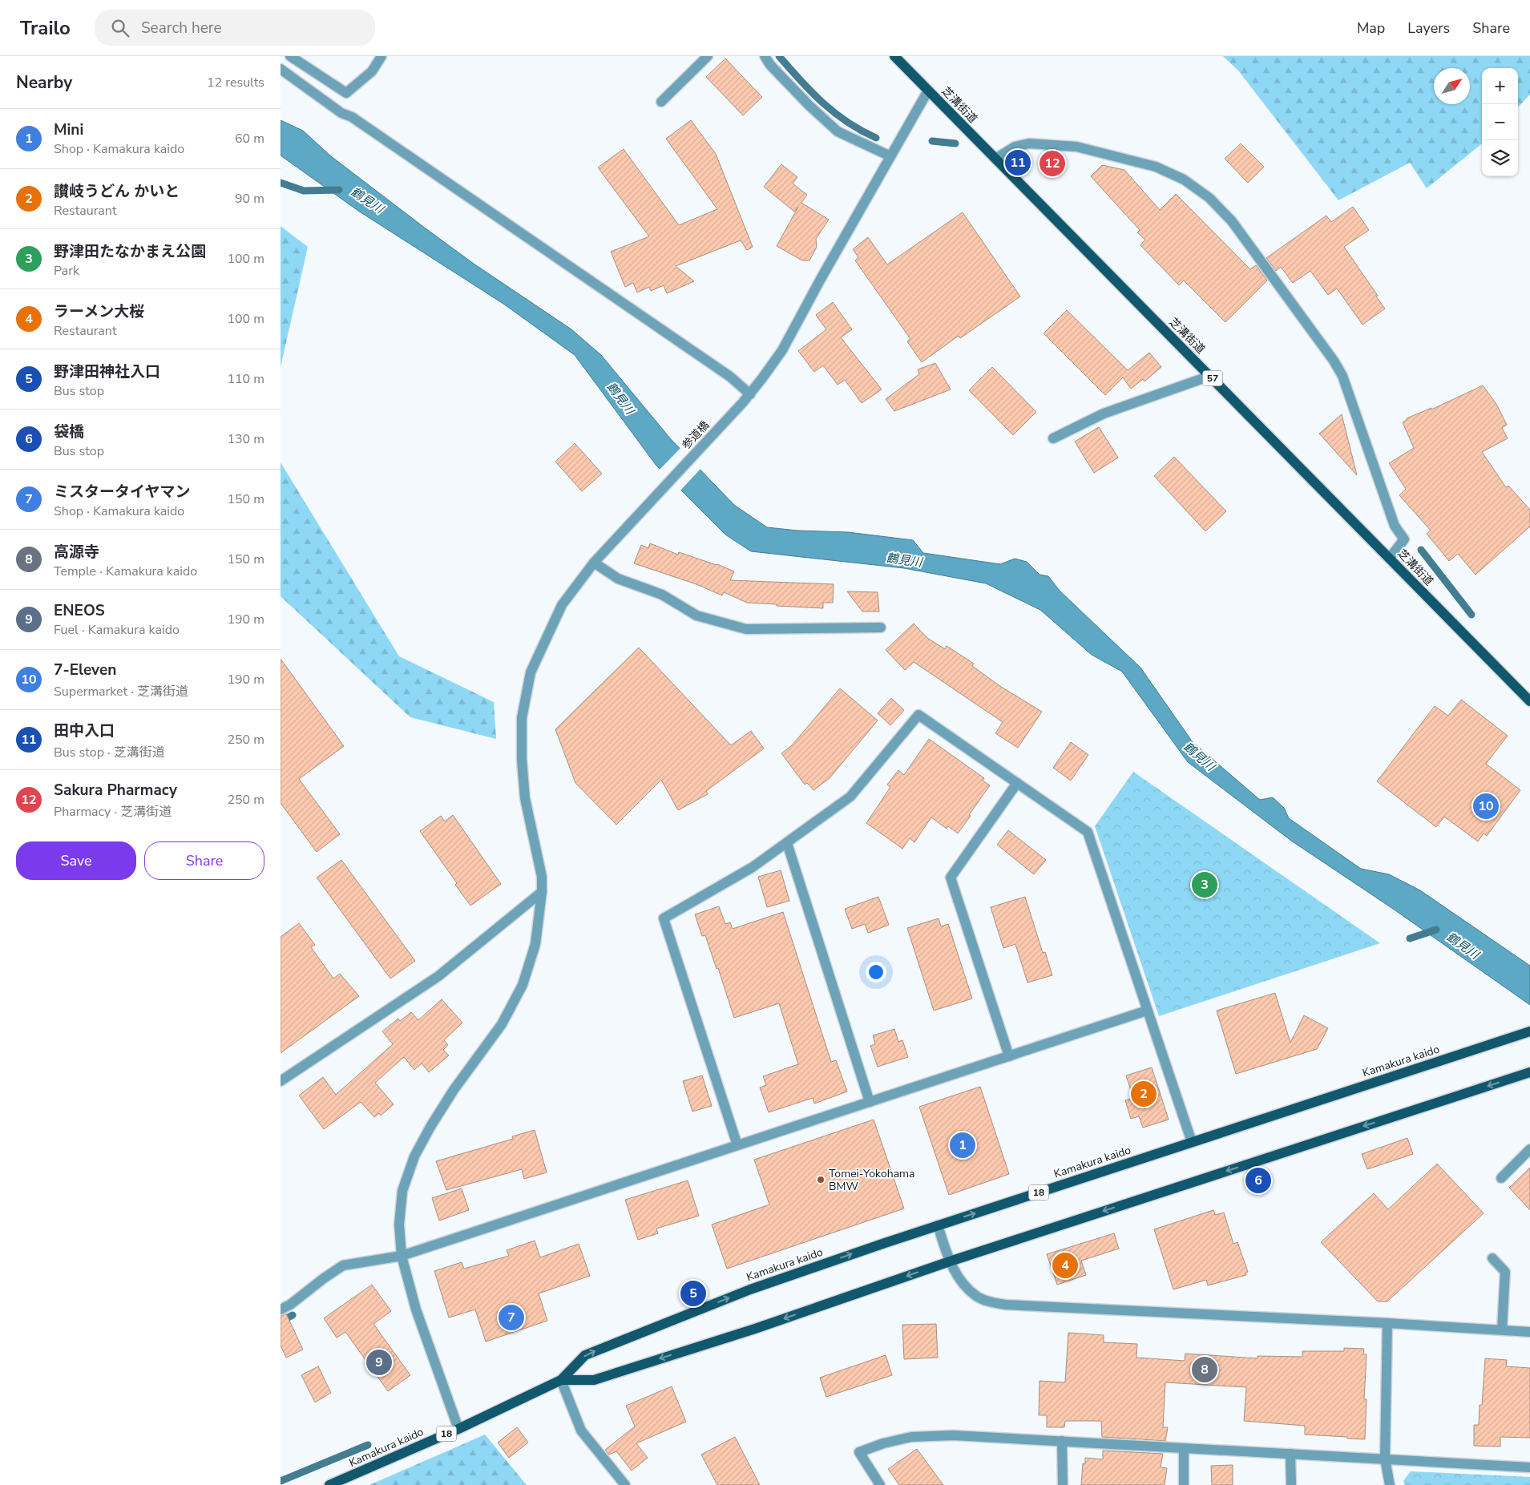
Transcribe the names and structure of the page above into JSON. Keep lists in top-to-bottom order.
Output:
{
  "streets": {
    "main road": [
      "芝溝街道",
      "57",
      "Kamakura kaido",
      "18"
    ],
    "street": ["参道橋"]
  },
  "crossings": [
    ["芝溝街道", "参道橋"],
    ["参道橋", "Kamakura kaido"]
  ],
  "water": ["鶴見川"],
  "places": ["Tomei-Yokohama BMW"],
  "north": "top right",
  "page": {
    "header": "Trailo",
    "search": "Search here",
    "nav": ["Map", "Layers", "Share"],
    "heading": ["Nearby", "12 results"],
    "map_buttons": ["+", "−"],
    "list": [
      {
        "mark": "1",
        "name": "Mini",
        "note": "Shop · Kamakura kaido",
        "value": "60 m"
      },
      {
        "mark": "2",
        "name": "讃岐うどん かいと",
        "note": "Restaurant",
        "value": "90 m"
      },
      {
        "mark": "3",
        "name": "野津田たなかまえ公園",
        "note": "Park",
        "value": "100 m"
      },
      {
        "mark": "4",
        "name": "ラーメン大桜",
        "note": "Restaurant",
        "value": "100 m"
      },
      {
        "mark": "5",
        "name": "野津田神社入口",
        "note": "Bus stop",
        "value": "110 m"
      },
      {
        "mark": "6",
        "name": "袋橋",
        "note": "Bus stop",
        "value": "130 m"
      },
      {
        "mark": "7",
        "name": "ミスタータイヤマン",
        "note": "Shop · Kamakura kaido",
        "value": "150 m"
      },
      {
        "mark": "8",
        "name": "高源寺",
        "note": "Temple · Kamakura kaido",
        "value": "150 m"
      },
      {
        "mark": "9",
        "name": "ENEOS",
        "note": "Fuel · Kamakura kaido",
        "value": "190 m"
      },
      {
        "mark": "10",
        "name": "7-Eleven",
        "note": "Supermarket · 芝溝街道",
        "value": "190 m"
      },
      {
        "mark": "11",
        "name": "田中入口",
        "note": "Bus stop · 芝溝街道",
        "value": "250 m"
      },
      {
        "mark": "12",
        "name": "Sakura Pharmacy",
        "note": "Pharmacy · 芝溝街道",
        "value": "250 m"
      }
    ],
    "pins": [
      "11",
      "12",
      "10",
      "3",
      "2",
      "1",
      "6",
      "4",
      "5",
      "7",
      "9",
      "8"
    ],
    "buttons": ["Save", "Share"]
  }
}
